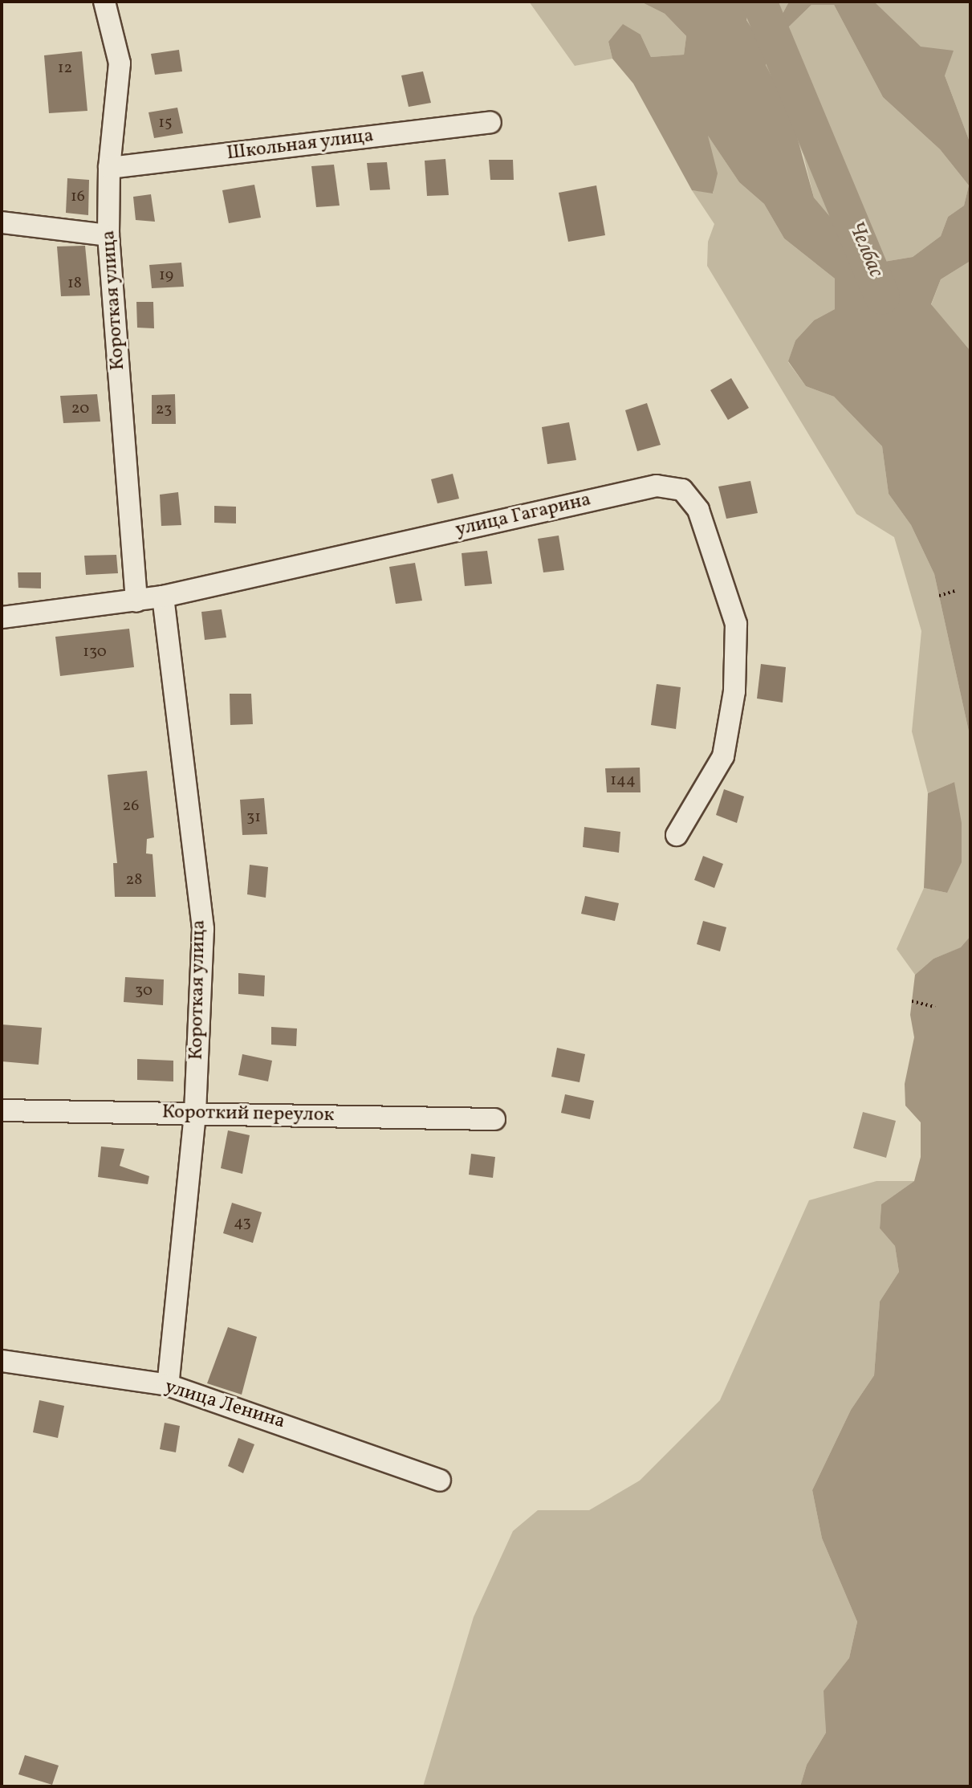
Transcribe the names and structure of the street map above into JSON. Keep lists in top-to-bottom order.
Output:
{
  "streets": {
    "street": [
      "Школьная улица",
      "Короткая улица",
      "улица Гагарина",
      "Короткий переулок",
      "улица Ленина"
    ]
  },
  "crossings": [
    ["Школьная улица", "Короткая улица"],
    ["Короткая улица", "улица Гагарина"],
    ["Короткая улица", "Короткий переулок"],
    ["Короткая улица", "улица Ленина"]
  ],
  "water": ["Челбас"],
  "house_numbers": [
    "12",
    "15",
    "16",
    "19",
    "18",
    "20",
    "23",
    "130",
    "144",
    "26",
    "31",
    "28",
    "30",
    "43"
  ]
}
